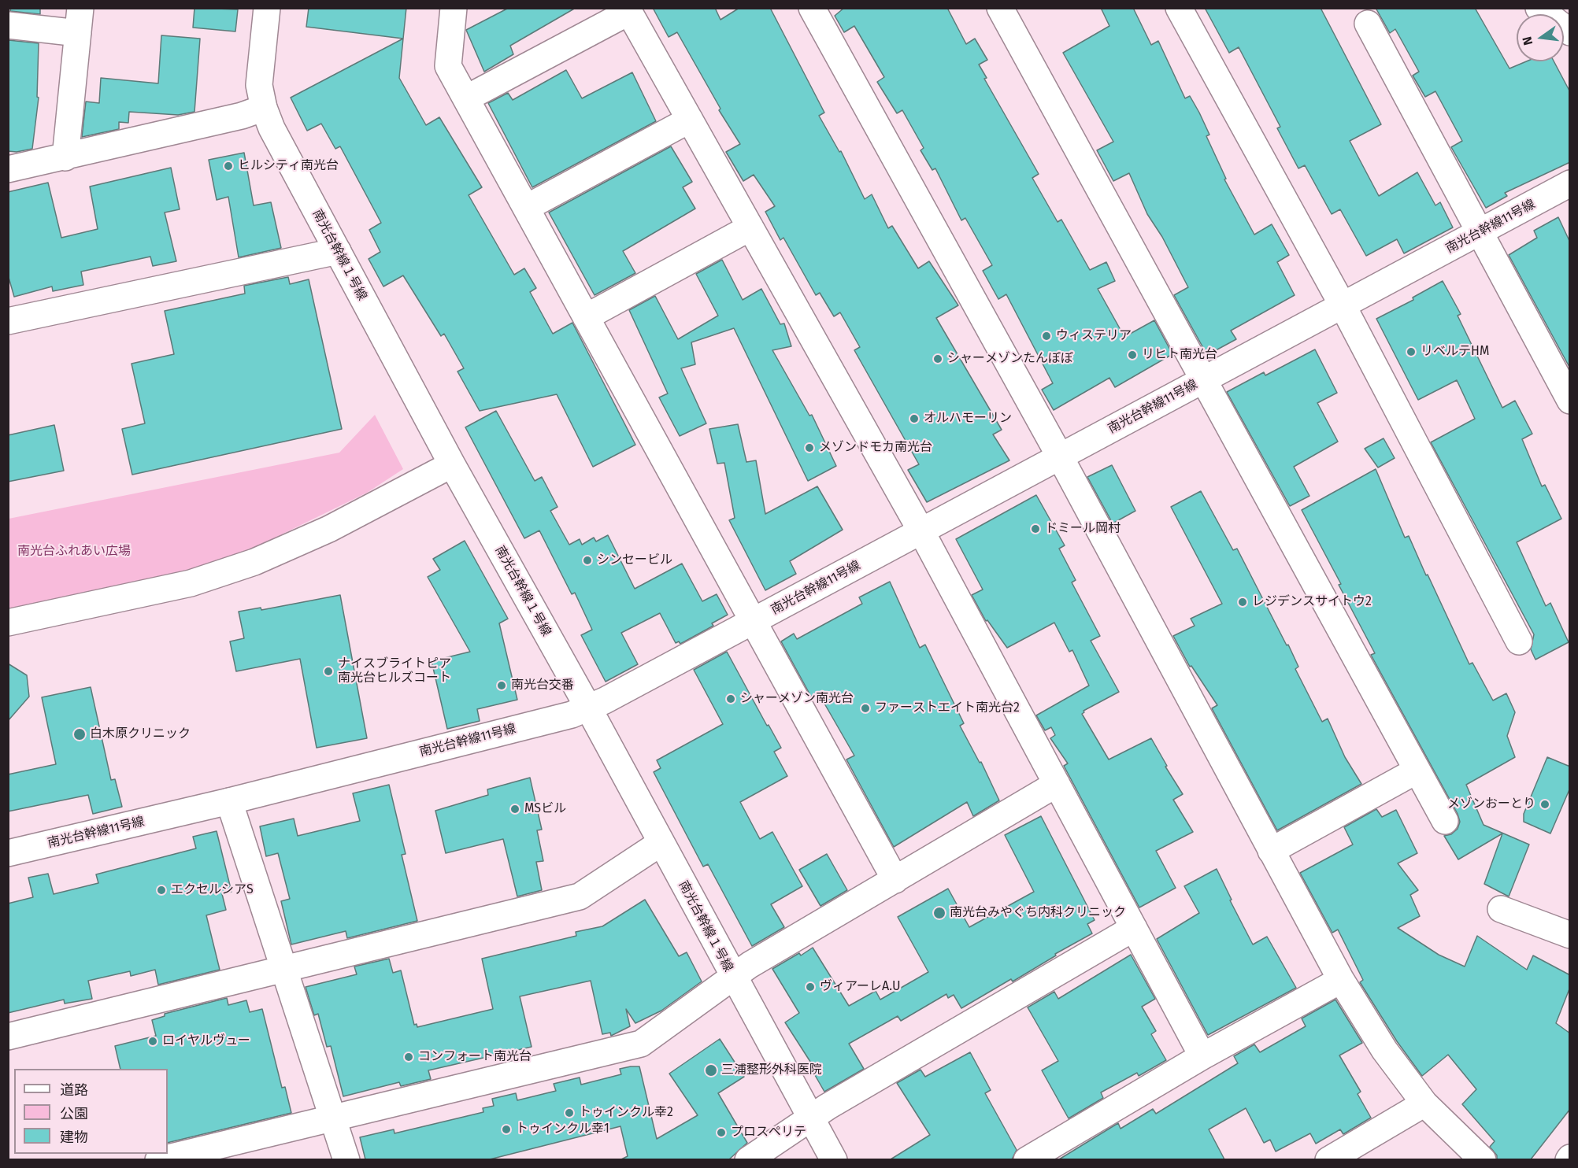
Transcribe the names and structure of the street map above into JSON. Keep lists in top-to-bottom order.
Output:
{
  "streets": {
    "street": ["南光台幹線11号線", "南光台幹線１号線"]
  },
  "crossings": [
    ["南光台幹線11号線", "南光台幹線１号線"]
  ],
  "parks": ["南光台ふれあい広場"],
  "places": [
    "ヒルシティ南光台",
    "ウィステリア",
    "リベルテHM",
    "リヒト南光台",
    "シャーメゾンたんぽぽ",
    "オルハモーリン",
    "メゾンドモカ南光台",
    "ドミール岡村",
    "シンセービル",
    "レジデンスサイトウ2",
    "ナイスブライトピア 南光台ヒルズコート",
    "南光台交番",
    "シャーメゾン南光台",
    "ファーストエイト南光台2",
    "白木原クリニック",
    "メゾンおーとり",
    "MSビル",
    "エクセルシアS",
    "南光台みやぐち内科クリニック",
    "ヴィアーレA.U",
    "ロイヤルヴュー",
    "コンフォート南光台",
    "三浦整形外科医院",
    "トゥインクル幸2",
    "トゥインクル幸1",
    "プロスペリテ"
  ],
  "legend": ["道路", "公園", "建物"],
  "north": "left"
}
